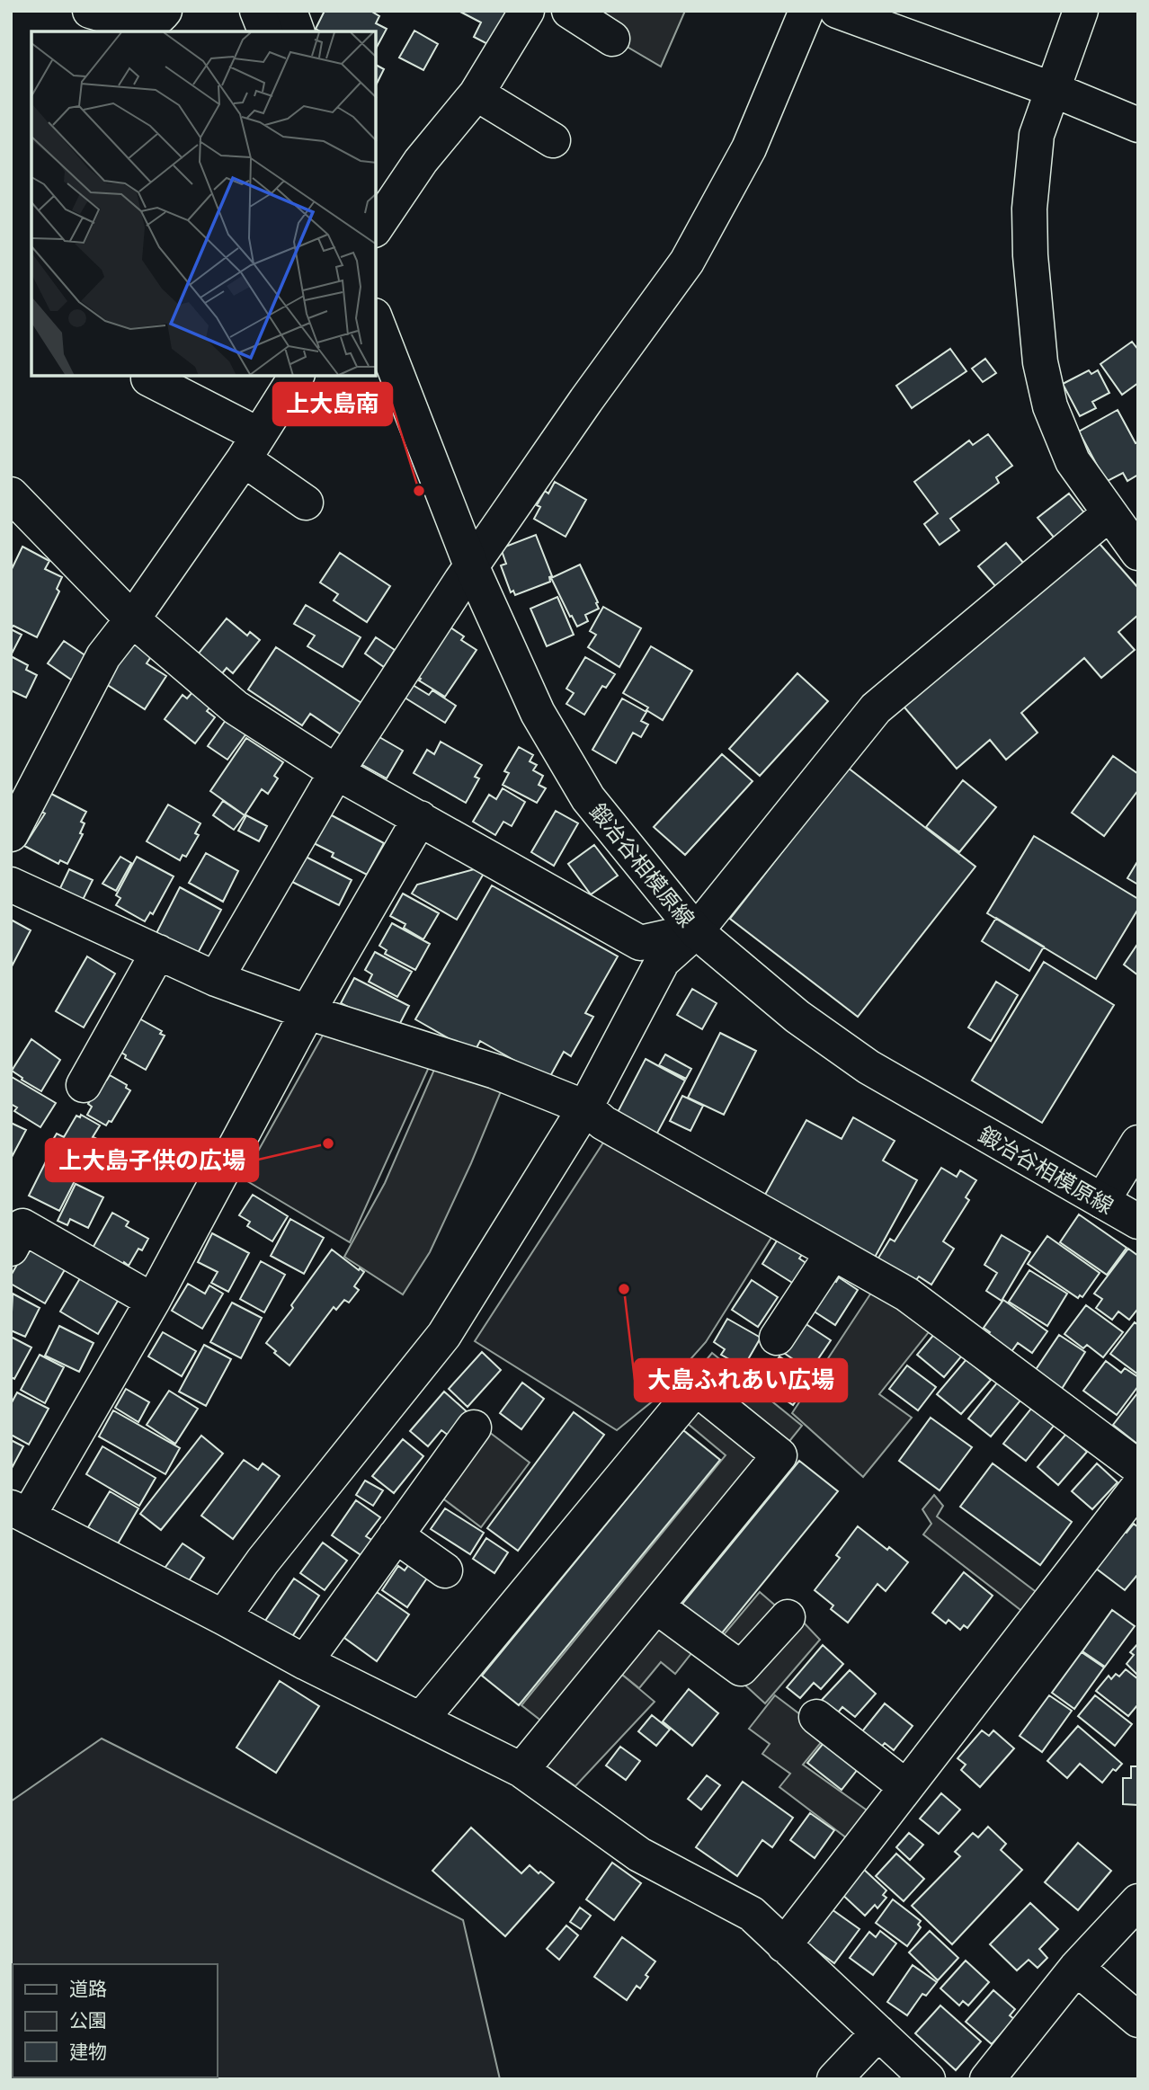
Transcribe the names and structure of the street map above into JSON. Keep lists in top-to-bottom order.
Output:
{
  "streets": {
    "street": ["鍛冶谷相模原線"]
  },
  "places": ["上大島南", "上大島子供の広場", "大島ふれあい広場"],
  "legend": ["道路", "公園", "建物"]
}
